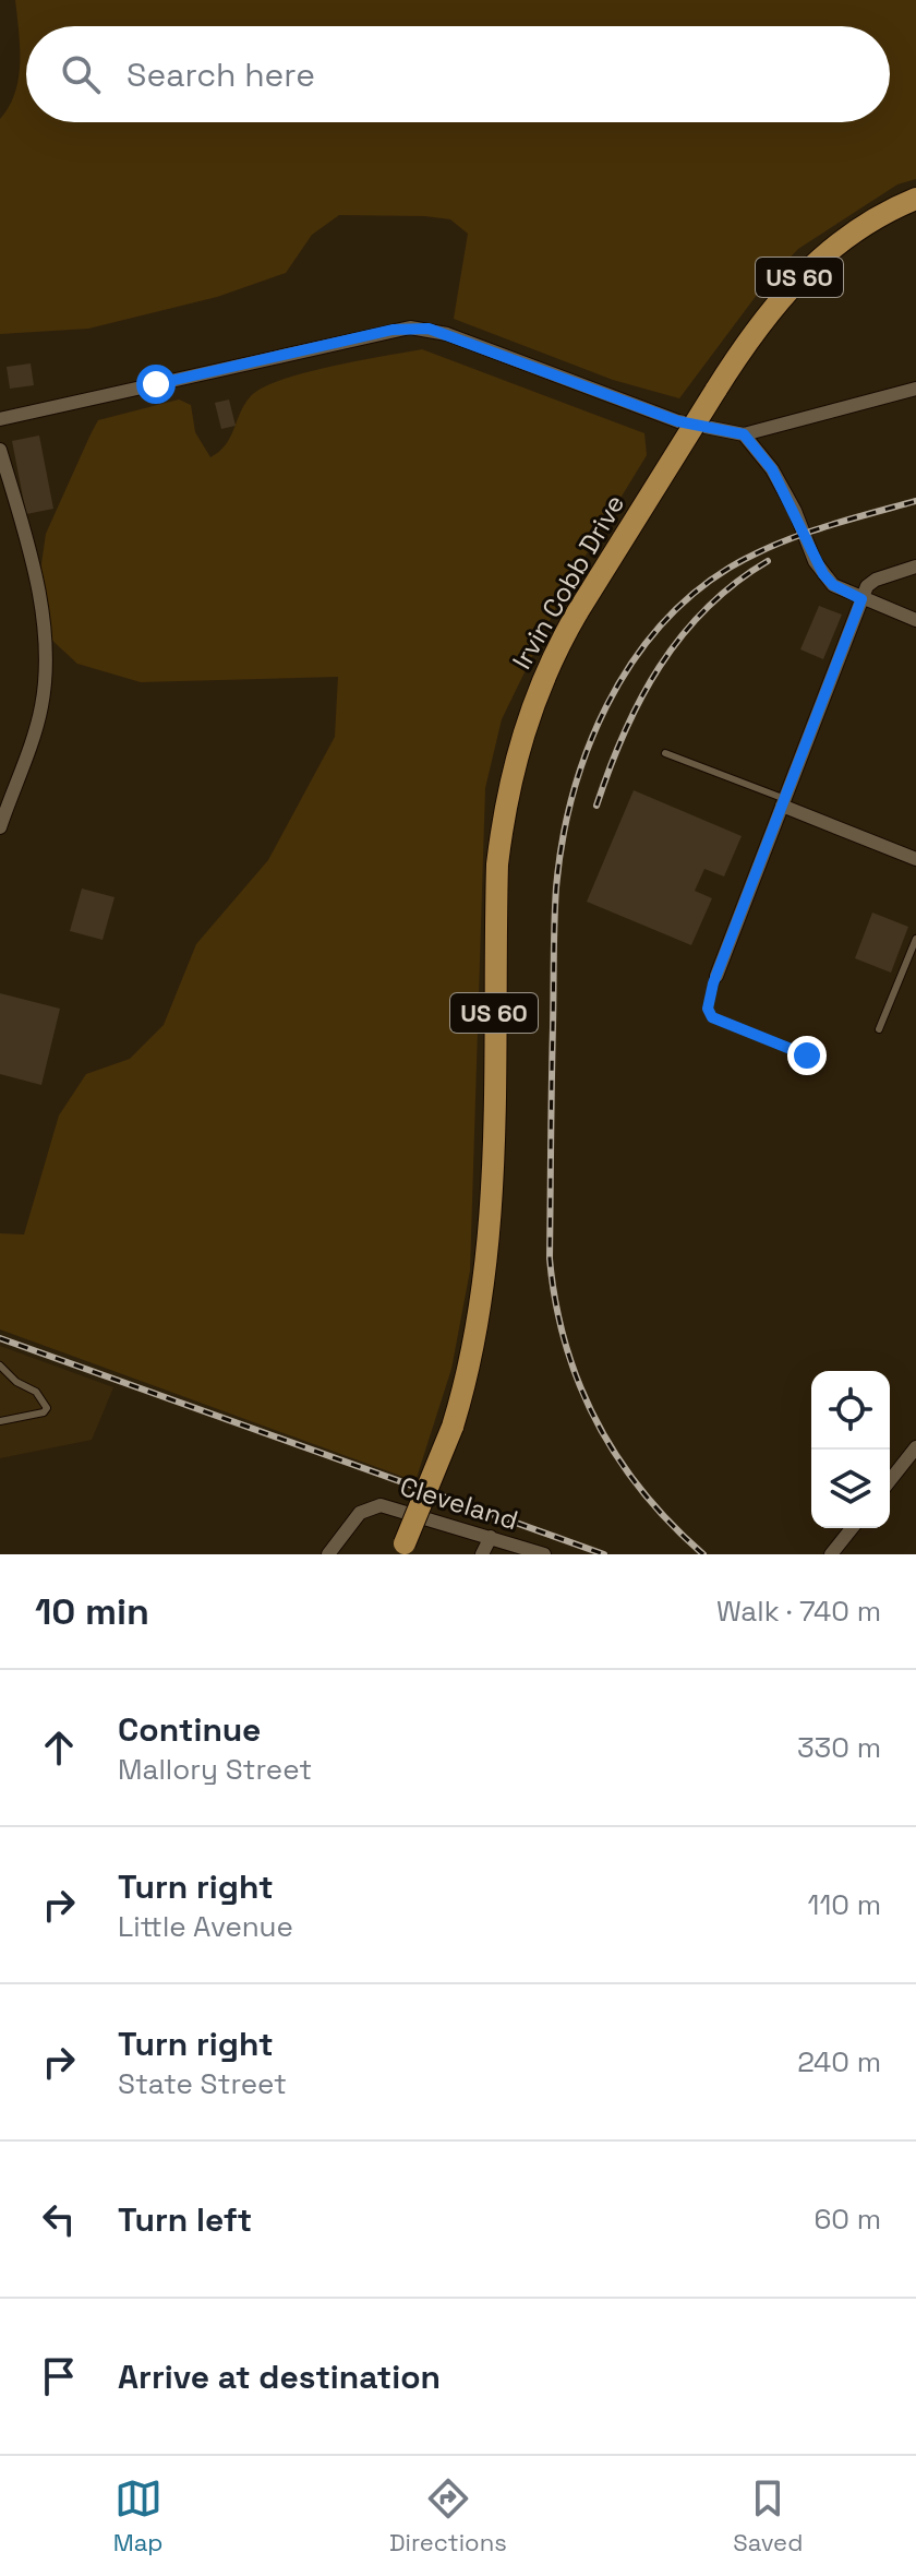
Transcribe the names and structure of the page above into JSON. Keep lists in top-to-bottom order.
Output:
{
  "streets": {
    "main road": ["US 60", "Irvin Cobb Drive"],
    "street": ["Cleveland"]
  },
  "page": {
    "search": "Search here",
    "heading": ["10 min", "Walk · 740 m"],
    "list": [
      ["Continue", "Mallory Street", "330 m"],
      ["Turn right", "Little Avenue", "110 m"],
      ["Turn right", "State Street", "240 m"],
      ["Turn left", "60 m"],
      "Arrive at destination"
    ],
    "nav": ["Map", "Directions", "Saved"]
  }
}
